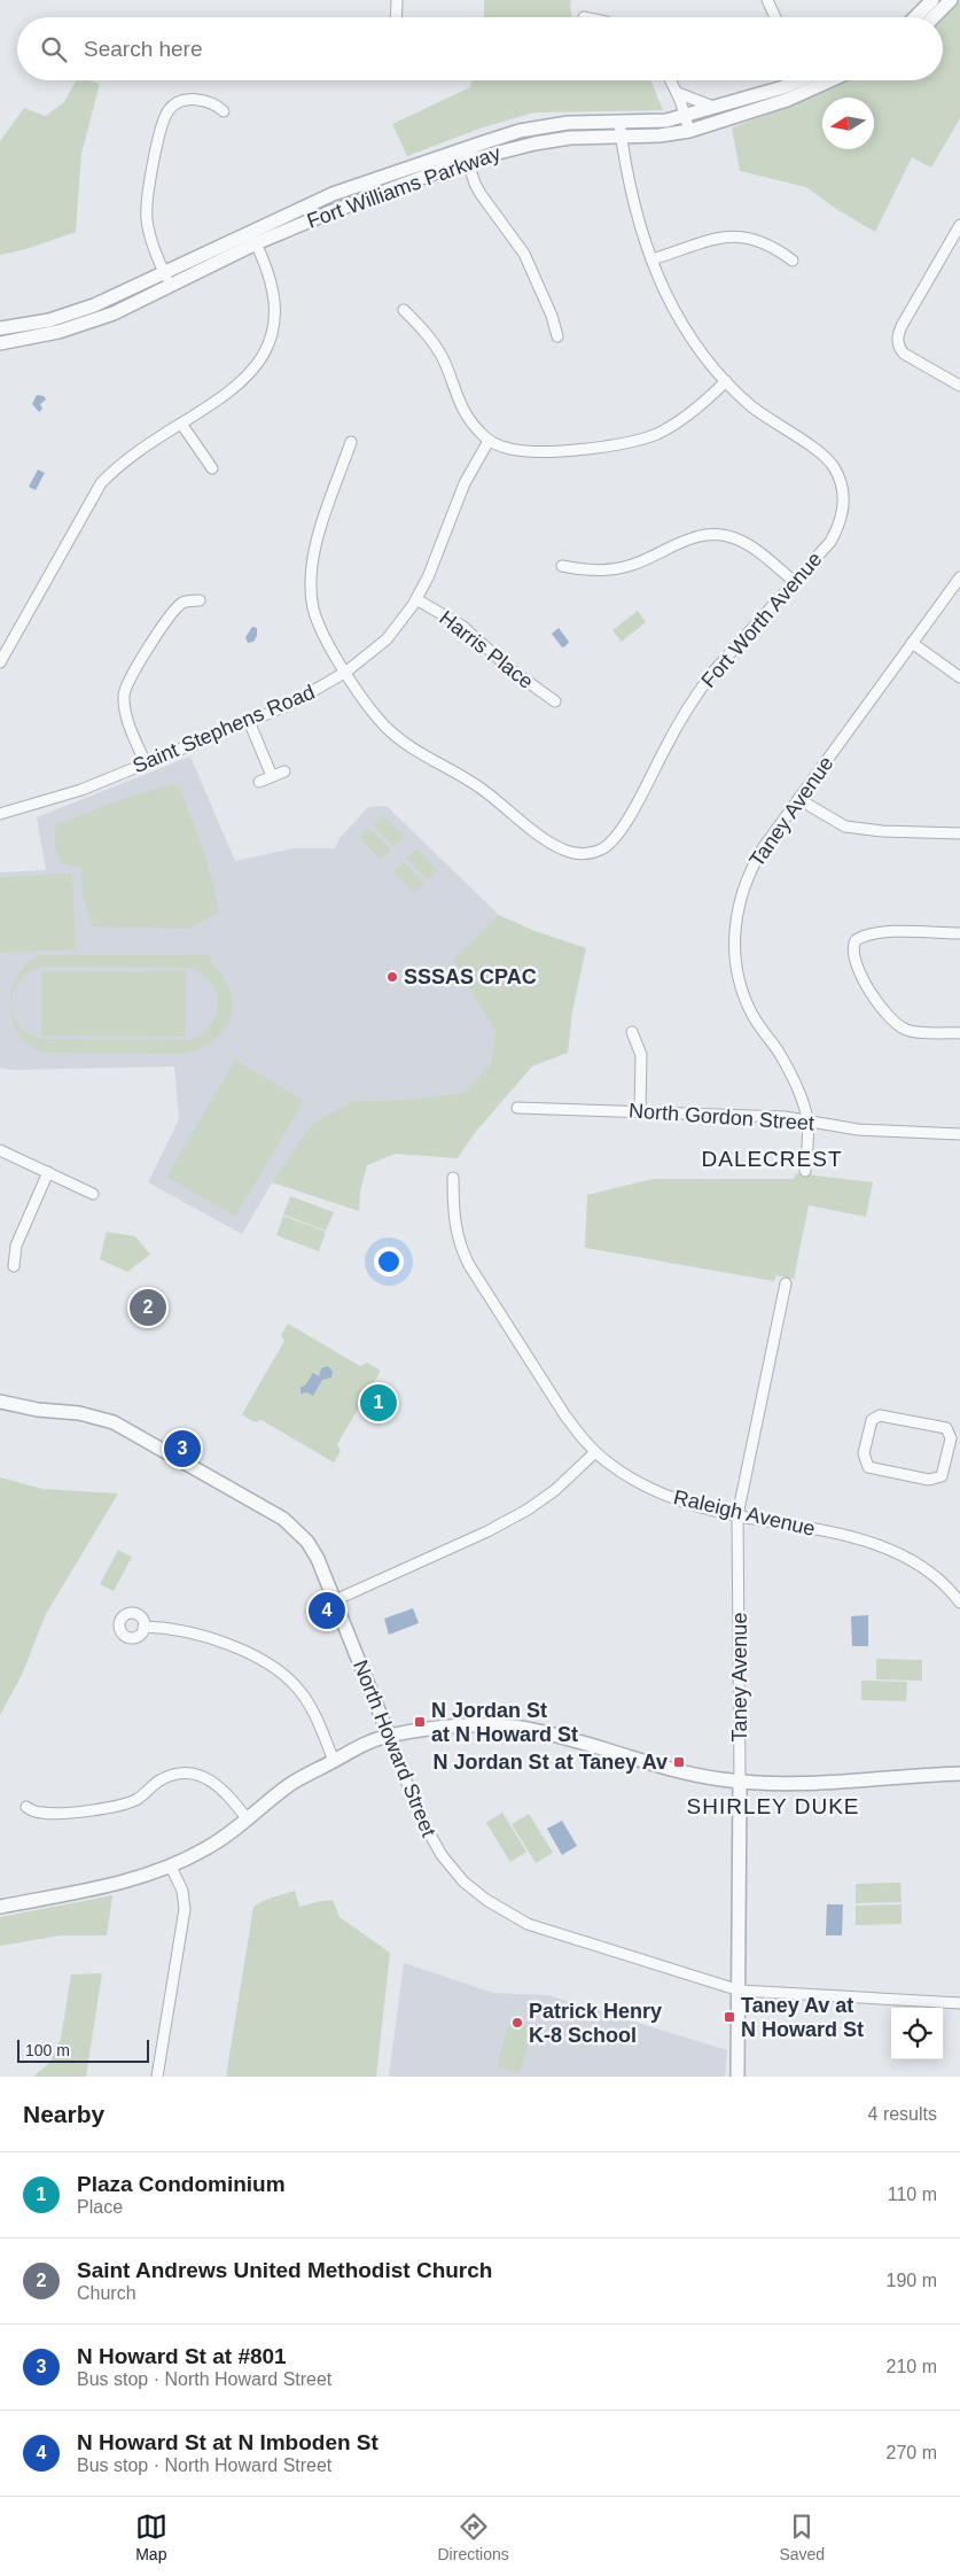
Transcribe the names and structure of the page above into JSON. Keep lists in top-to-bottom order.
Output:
{
  "streets": {
    "street": [
      "Fort Williams Parkway",
      "Fort Worth Avenue",
      "Harris Place",
      "Saint Stephens Road",
      "Taney Avenue",
      "North Gordon Street",
      "Raleigh Avenue",
      "North Howard Street"
    ]
  },
  "crossings": [
    ["Fort Williams Parkway", "Fort Worth Avenue"],
    ["Fort Worth Avenue", "Saint Stephens Road"],
    ["Harris Place", "Saint Stephens Road"],
    ["Taney Avenue", "North Gordon Street"],
    ["Taney Avenue", "Raleigh Avenue"],
    ["Taney Avenue", "North Howard Street"]
  ],
  "districts": ["DALECREST", "SHIRLEY DUKE"],
  "places": {
    "other": ["SSSAS CPAC", "Patrick Henry K-8 School"],
    "transit": ["N Jordan St at N Howard St", "N Jordan St at Taney Av", "Taney Av at N Howard St"]
  },
  "scale_bar": "100 m",
  "north": "left",
  "page": {
    "search": "Search here",
    "pins": [
      "2",
      "1",
      "3",
      "4"
    ],
    "scale": "100 m",
    "heading": ["Nearby", "4 results"],
    "list": [
      {
        "mark": "1",
        "name": "Plaza Condominium",
        "note": "Place",
        "value": "110 m"
      },
      {
        "mark": "2",
        "name": "Saint Andrews United Methodist Church",
        "note": "Church",
        "value": "190 m"
      },
      {
        "mark": "3",
        "name": "N Howard St at #801",
        "note": "Bus stop · North Howard Street",
        "value": "210 m"
      },
      {
        "mark": "4",
        "name": "N Howard St at N Imboden St",
        "note": "Bus stop · North Howard Street",
        "value": "270 m"
      }
    ],
    "nav": ["Map", "Directions", "Saved"]
  }
}
